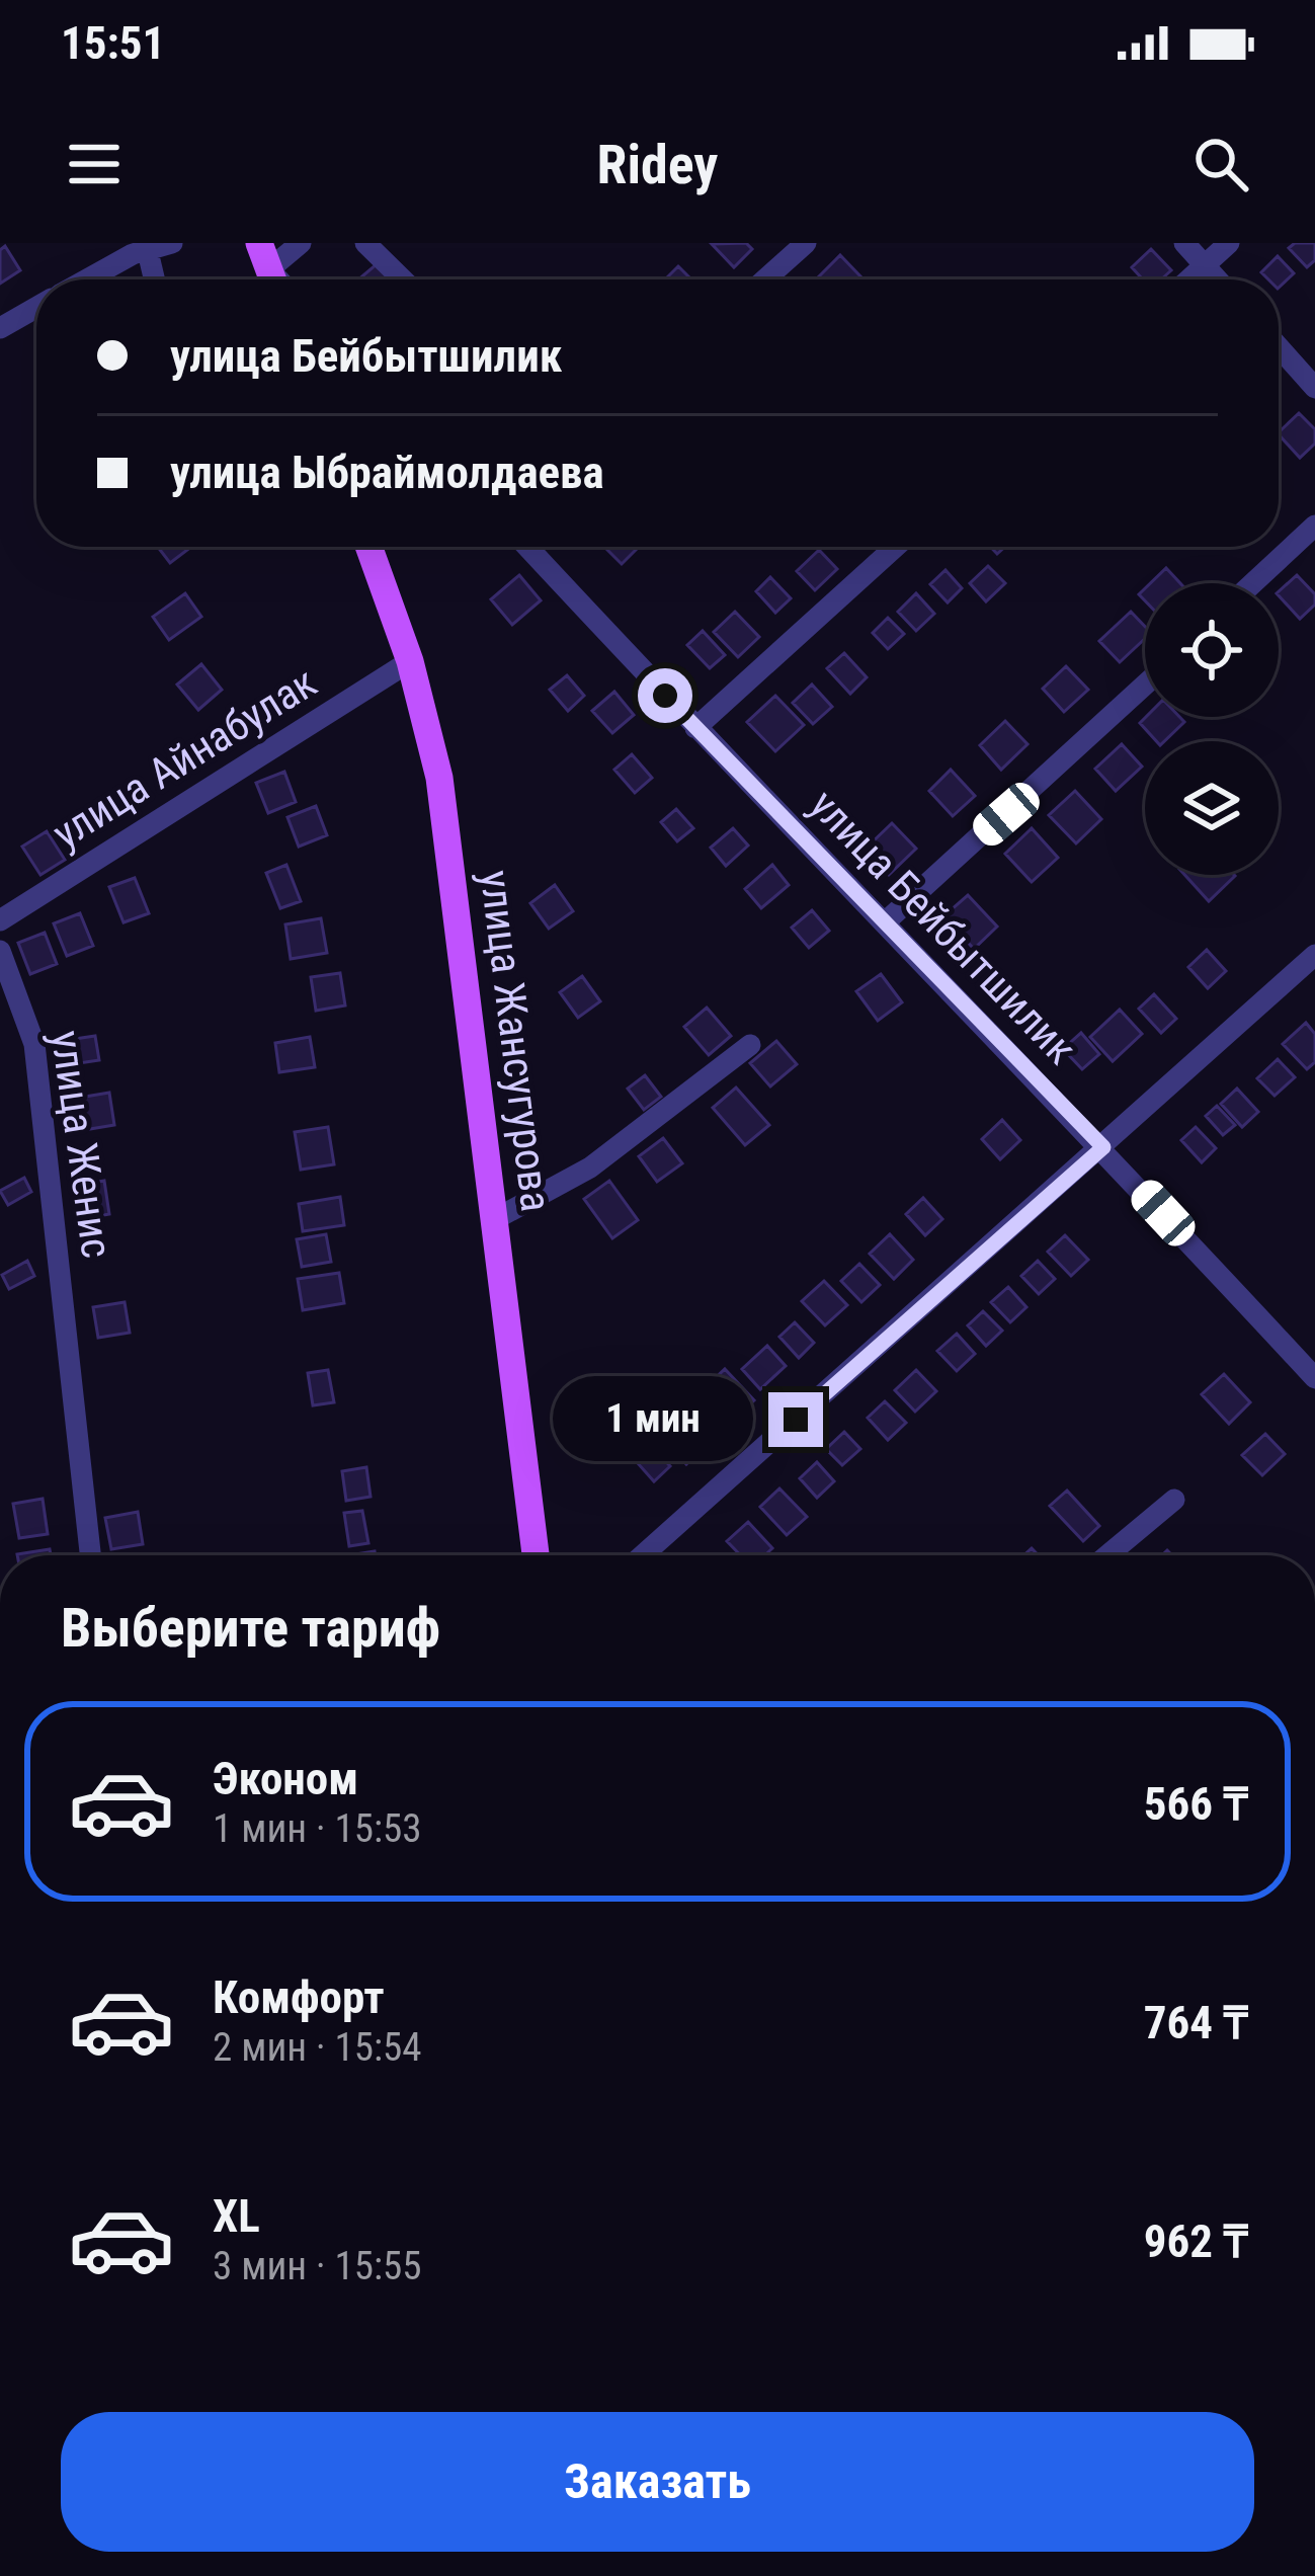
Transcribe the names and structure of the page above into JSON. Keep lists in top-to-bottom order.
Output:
{
  "streets": {
    "main road": ["улица Жансугурова"],
    "street": ["улица Айнабулак", "улица Бейбытшилик", "улица Женис"]
  },
  "crossings": [
    ["улица Айнабулак", "улица Жансугурова"]
  ],
  "page": {
    "status": "15:51",
    "header": "Ridey",
    "banner": ["улица Бейбытшилик", "улица Ыбраймолдаева"],
    "bubble": "1 мин",
    "heading": "Выберите тариф",
    "list": [
      {
        "name": "Эконом",
        "note": "1 мин · 15:53",
        "value": "566 ₸"
      },
      {
        "name": "Комфорт",
        "note": "2 мин · 15:54",
        "value": "764 ₸"
      },
      {
        "name": "XL",
        "note": "3 мин · 15:55",
        "value": "962 ₸"
      }
    ],
    "buttons": "Заказать"
  }
}
